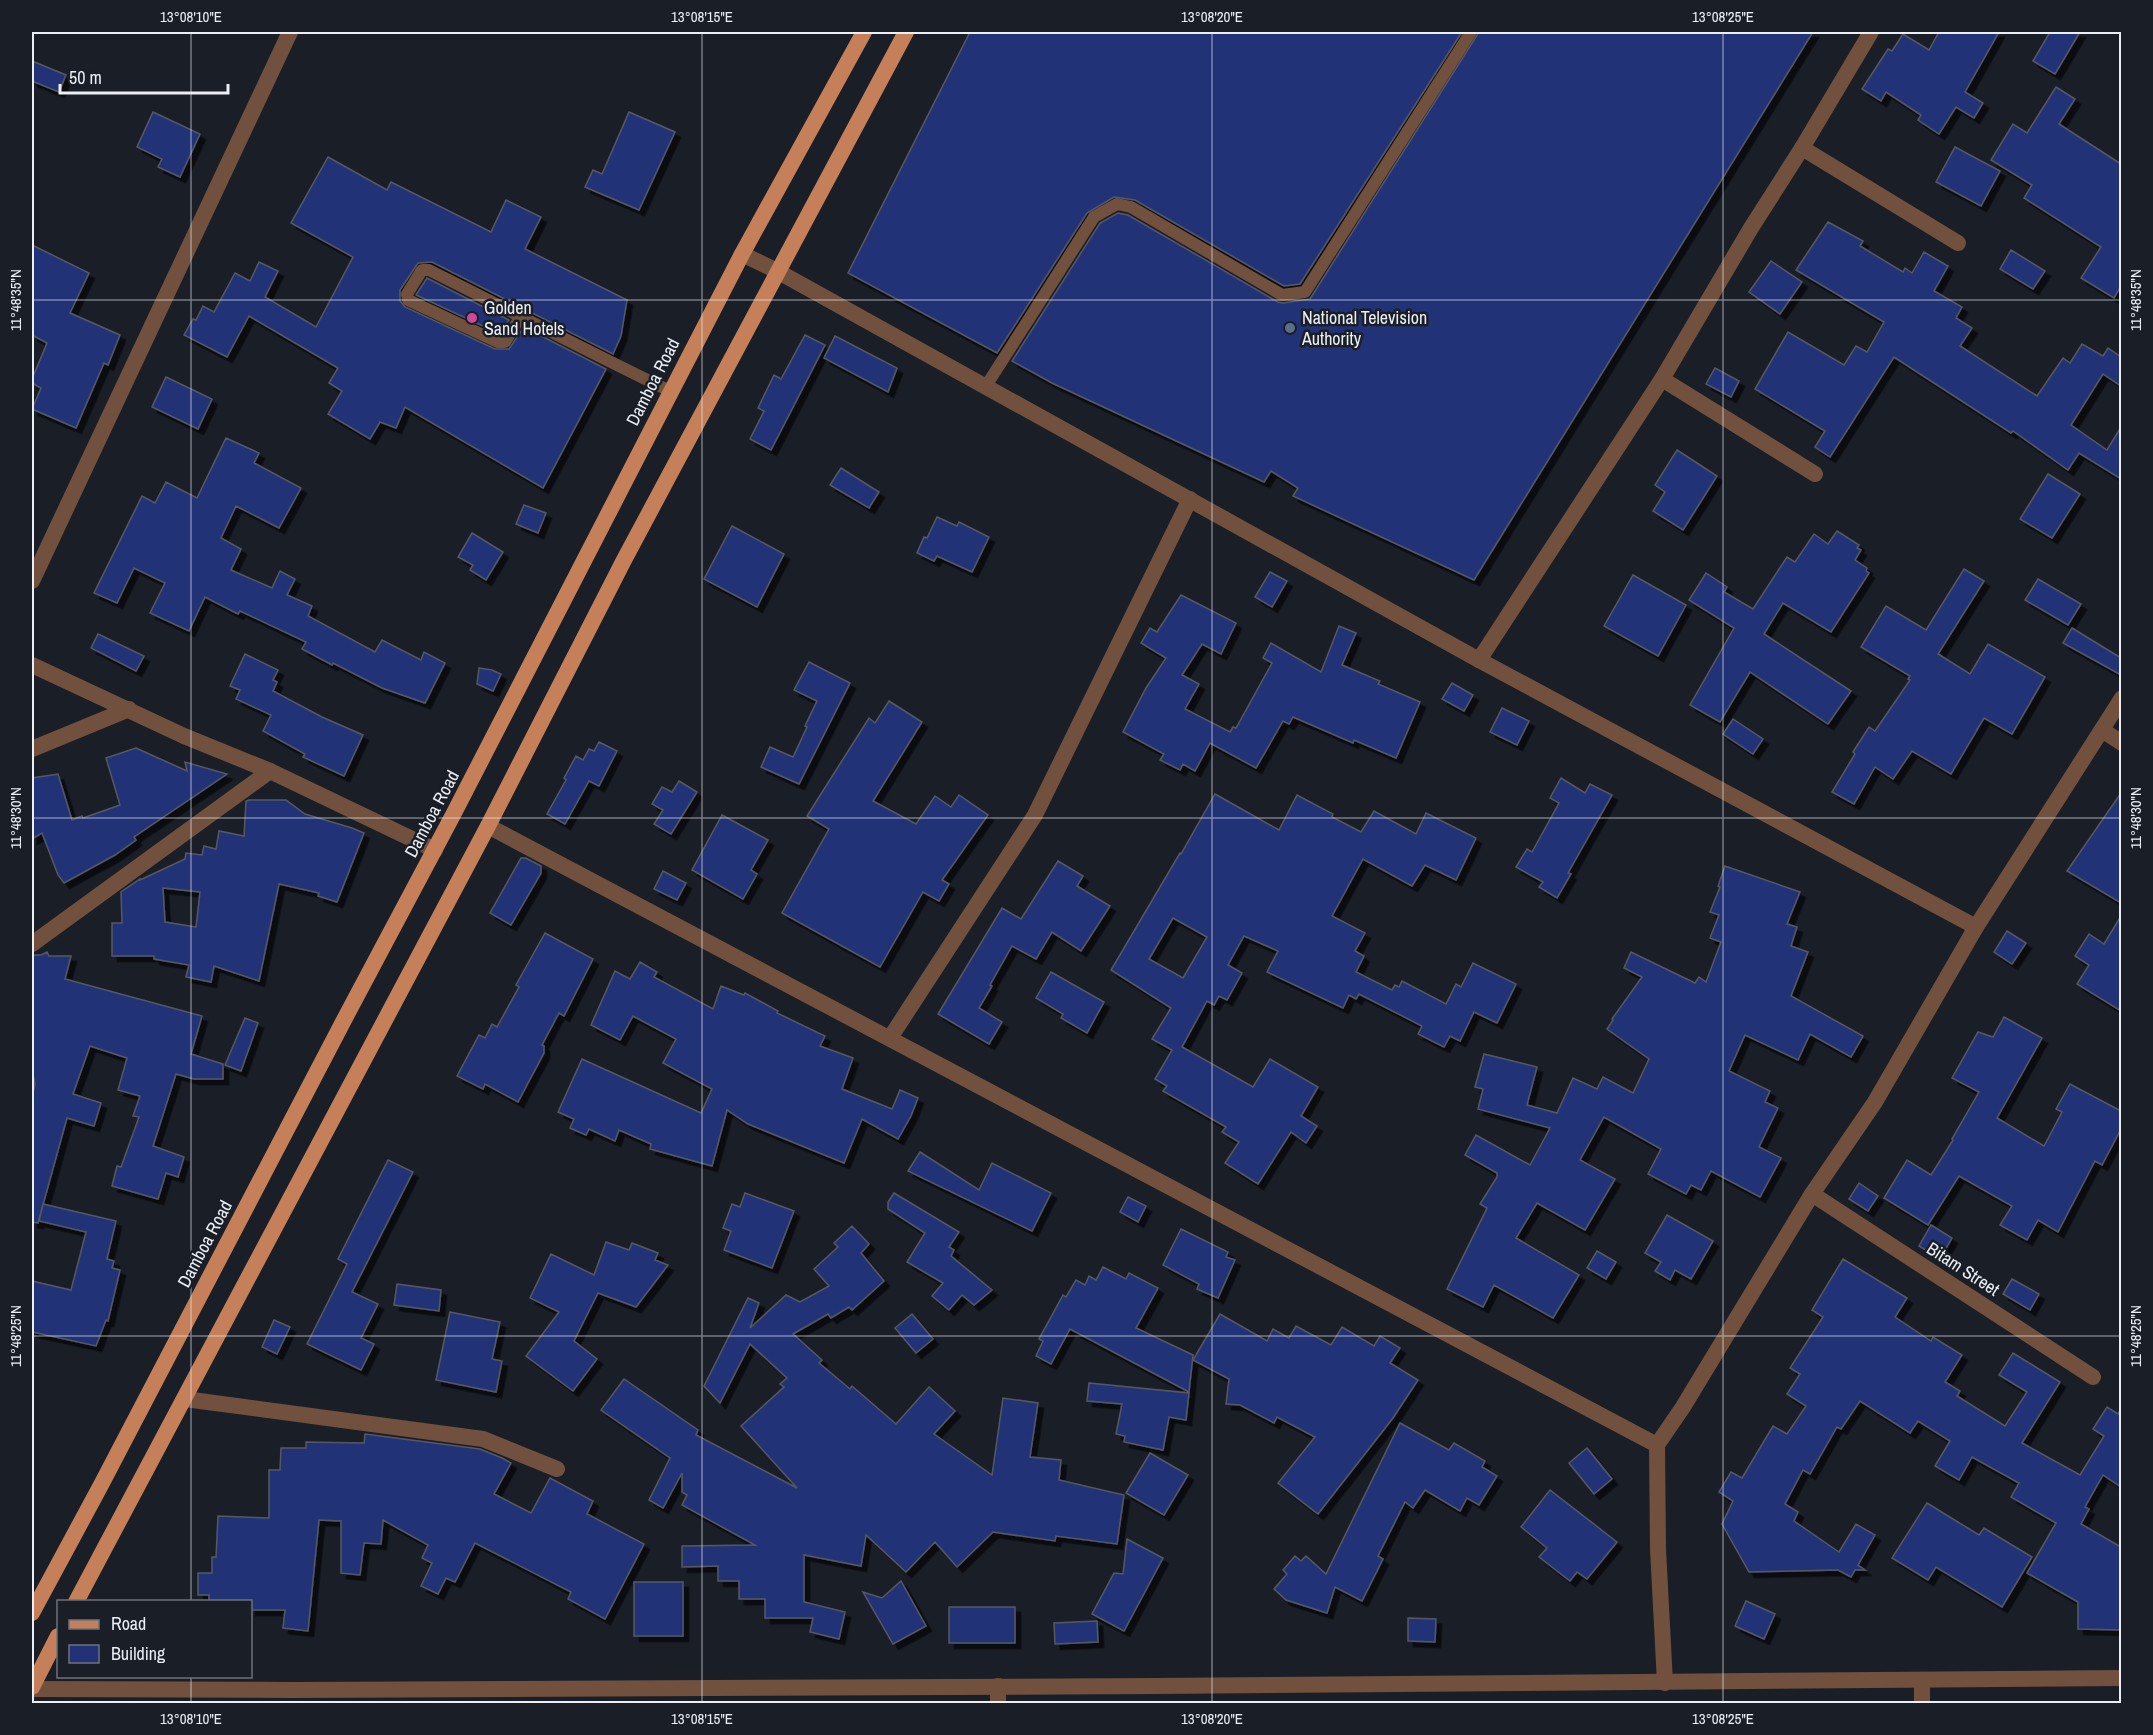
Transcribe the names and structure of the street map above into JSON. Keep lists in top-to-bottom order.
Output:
{
  "streets": {
    "main road": ["Damboa Road"],
    "street": ["Bitam Street"]
  },
  "places": ["Golden Sand Hotels", "National Television Authority"],
  "legend": ["Road", "Building"],
  "scale_bar": "50 m",
  "coordinates": [
    "13°08'10\"E",
    "13°08'15\"E",
    "13°08'20\"E",
    "13°08'25\"E",
    "11°48'35\"N",
    "11°48'30\"N",
    "11°48'25\"N"
  ]
}
